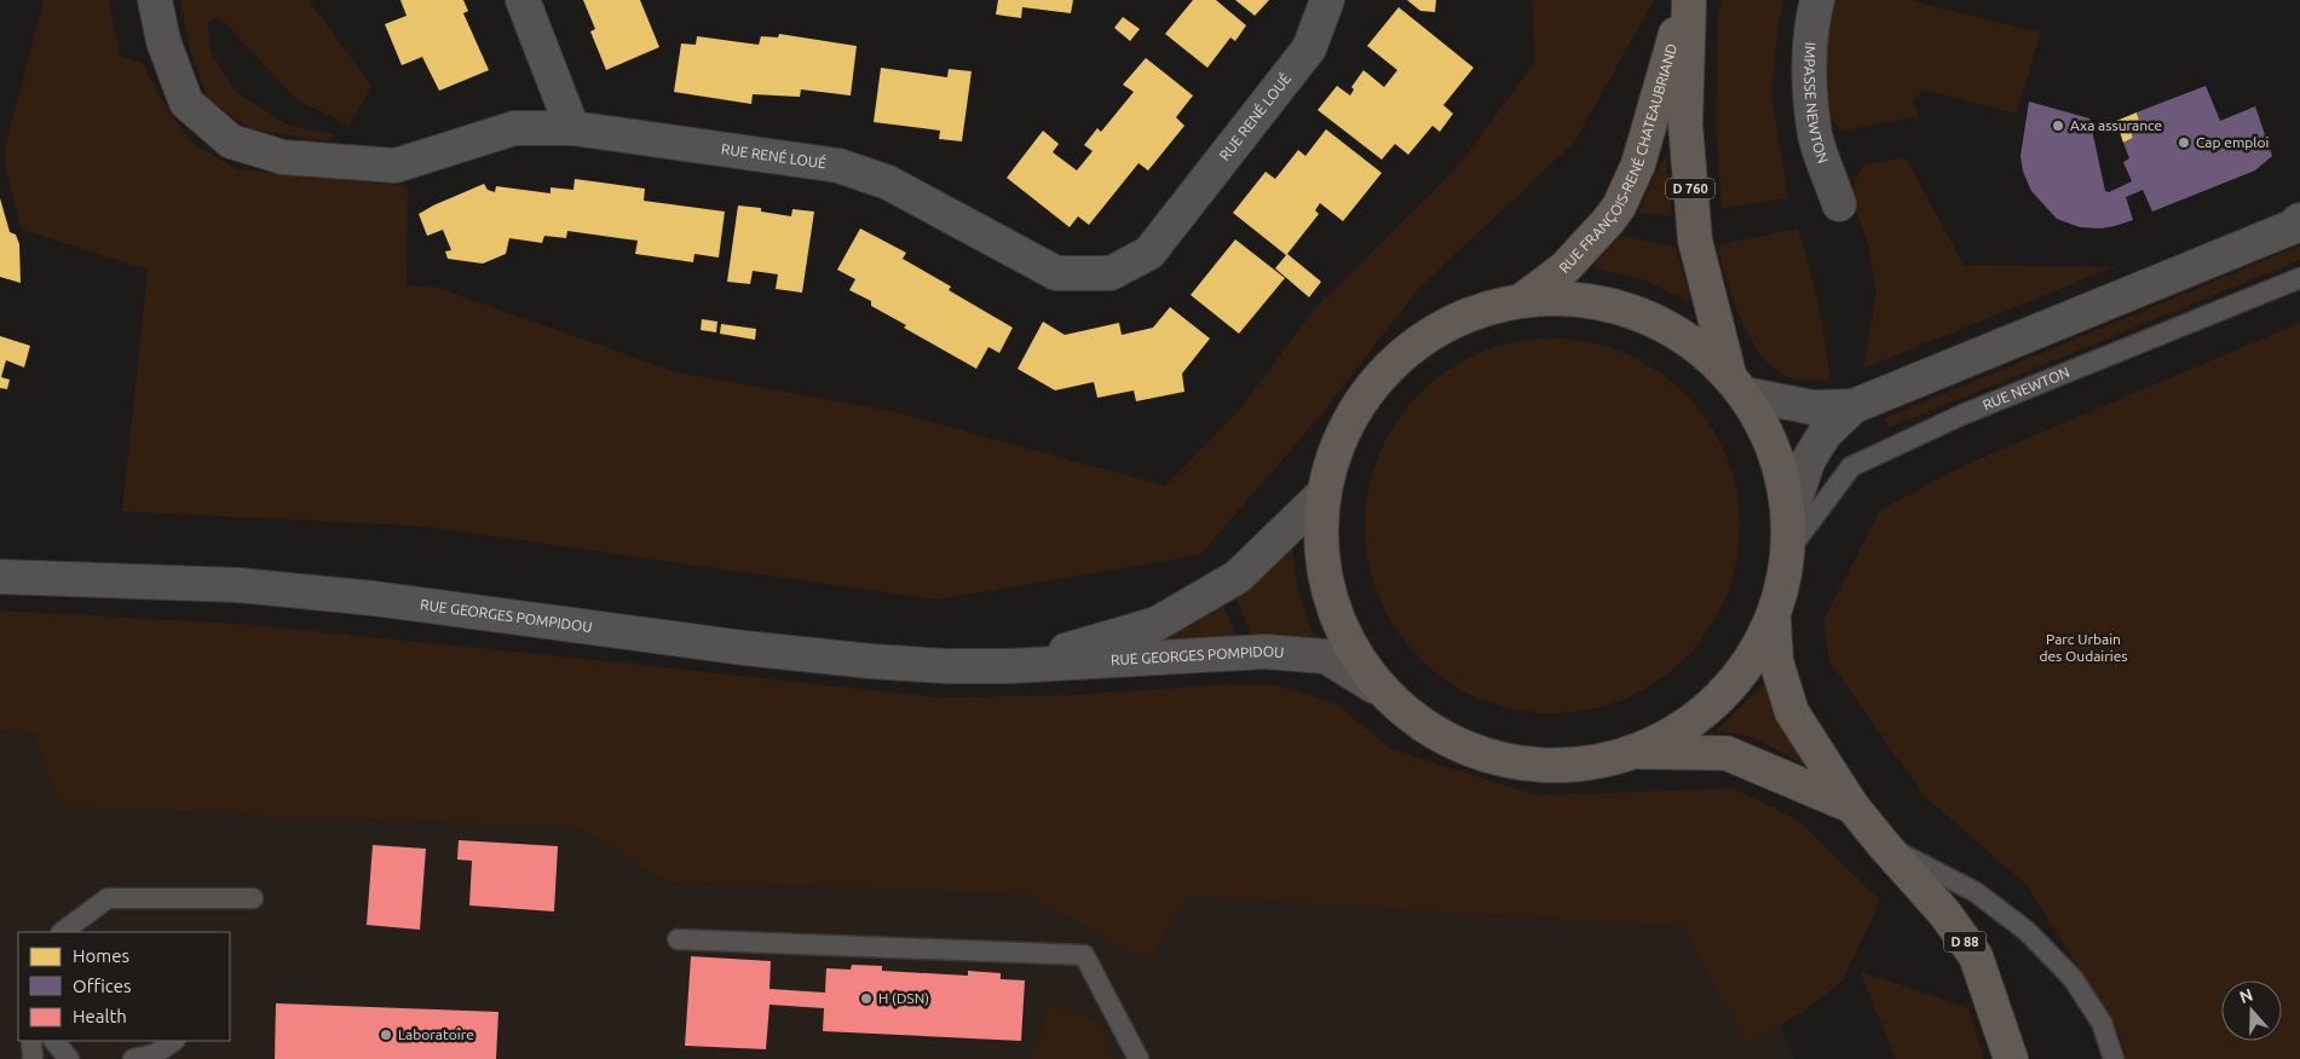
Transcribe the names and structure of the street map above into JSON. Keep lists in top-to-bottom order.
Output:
{
  "streets": {
    "main road": ["RUE FRANÇOIS-RENÉ CHATEAUBRIAND", "D 760", "D 88"],
    "street": ["IMPASSE NEWTON", "RUE RENÉ LOUÉ", "RUE GEORGES POMPIDOU"],
    "lane": ["RUE NEWTON"]
  },
  "parks": ["Parc Urbain des Oudairies"],
  "places": [
    "Axa assurance",
    "Cap emploi",
    "H (DSN)",
    "Laboratoire"
  ],
  "legend": ["Homes", "Offices", "Health"],
  "north": "top"
}
